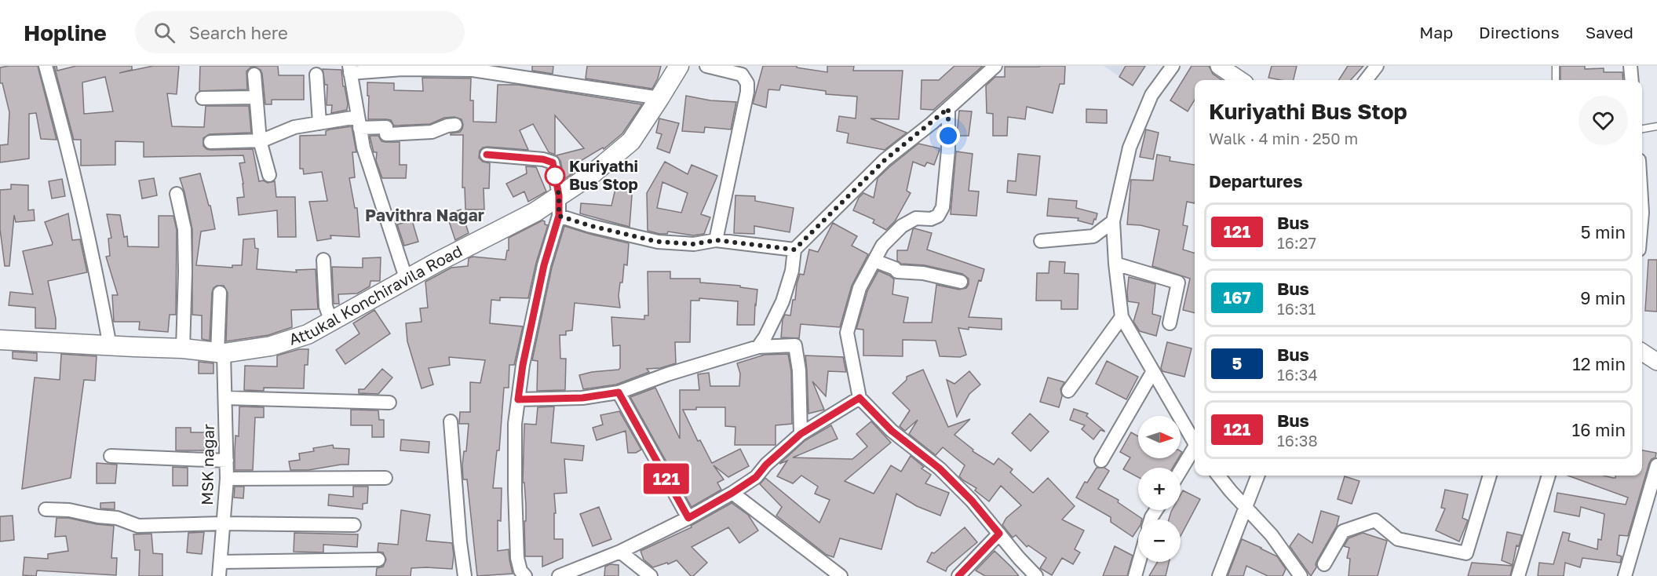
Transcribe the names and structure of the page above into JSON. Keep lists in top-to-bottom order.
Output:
{
  "streets": {
    "main road": ["Attukal Konchiravila Road"],
    "street": ["MSK nagar"]
  },
  "crossings": [
    ["Attukal Konchiravila Road", "MSK nagar"]
  ],
  "districts": ["Pavithra Nagar"],
  "places": ["Kuriyathi Bus Stop"],
  "lines": ["bus line 121"],
  "north": "right",
  "page": {
    "header": "Hopline",
    "search": "Search here",
    "nav": ["Map", "Directions", "Saved"],
    "on_map": "121",
    "heading": [
      ["Kuriyathi Bus Stop", "Walk · 4 min · 250 m"],
      "Departures"
    ],
    "list": [
      {
        "mark": "121",
        "name": "Bus",
        "note": "16:27",
        "value": "5 min"
      },
      {
        "mark": "167",
        "name": "Bus",
        "note": "16:31",
        "value": "9 min"
      },
      {
        "mark": "5",
        "name": "Bus",
        "note": "16:34",
        "value": "12 min"
      },
      {
        "mark": "121",
        "name": "Bus",
        "note": "16:38",
        "value": "16 min"
      }
    ],
    "map_buttons": ["+", "−"]
  }
}
